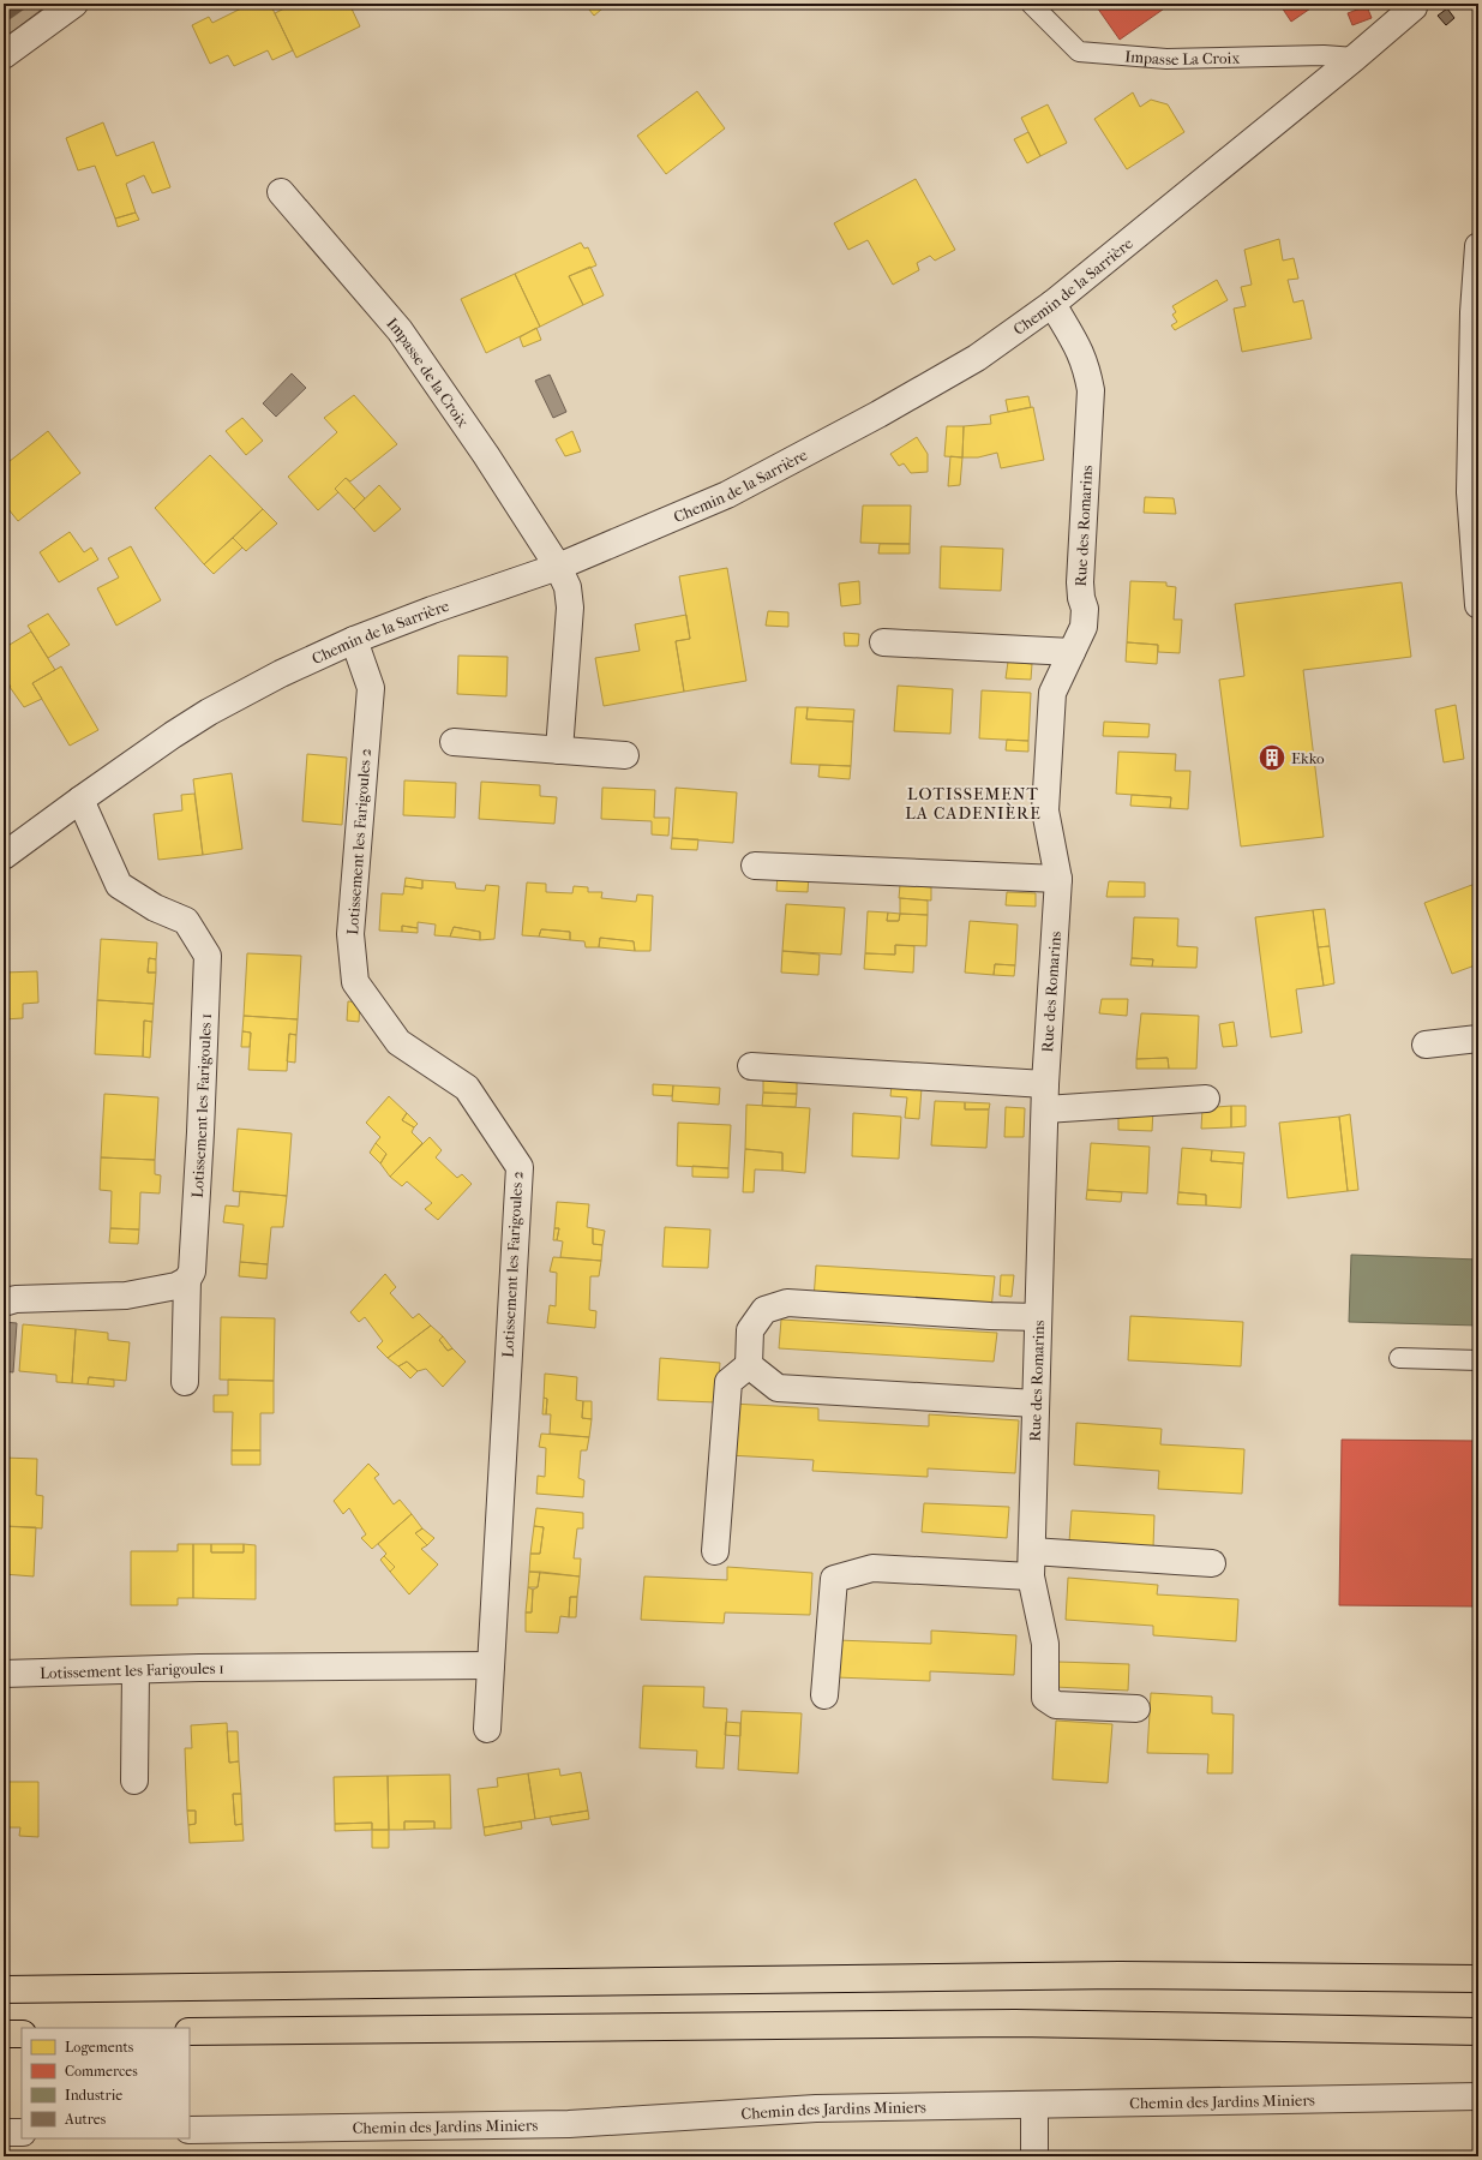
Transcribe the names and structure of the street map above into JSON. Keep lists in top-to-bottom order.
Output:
{
  "streets": {
    "street": [
      "Chemin de la Sarrière",
      "Impasse de la Croix",
      "Rue des Romarins",
      "Lotissement les Farigoules 2",
      "Lotissement les Farigoules 1",
      "Chemin des Jardins Miniers"
    ],
    "lane": ["Impasse La Croix"]
  },
  "crossings": [
    ["Impasse La Croix", "Chemin de la Sarrière"],
    ["Chemin de la Sarrière", "Impasse de la Croix"],
    ["Chemin de la Sarrière", "Rue des Romarins"],
    ["Chemin de la Sarrière", "Lotissement les Farigoules 2"],
    ["Chemin de la Sarrière", "Lotissement les Farigoules 1"],
    ["Lotissement les Farigoules 2", "Lotissement les Farigoules 1"]
  ],
  "districts": ["LOTISSEMENT LA CADENIÈRE"],
  "places": {
    "building": ["Ekko"]
  },
  "legend": [
    "Logements",
    "Commerces",
    "Industrie",
    "Autres"
  ]
}
